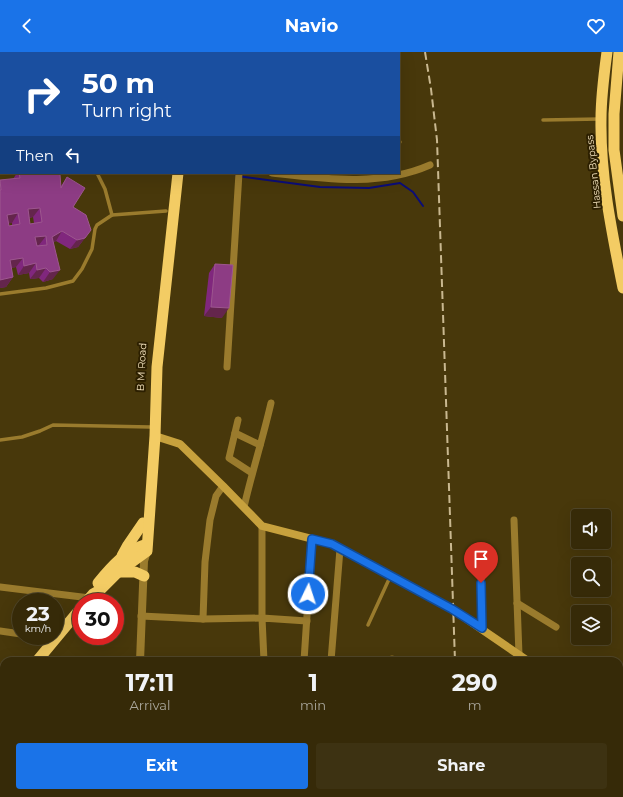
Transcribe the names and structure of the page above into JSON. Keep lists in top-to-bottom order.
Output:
{
  "streets": {
    "highway": ["Hassan Bypass", "B M Road"]
  },
  "page": {
    "header": "Navio",
    "turn": ["50 m", "Turn right"],
    "then": "Then",
    "speed": "23 km/h",
    "limit": "30",
    "eta": [
      "17:11",
      "Arrival",
      "1",
      "min",
      "290",
      "m"
    ],
    "buttons": ["Exit", "Share"]
  }
}
